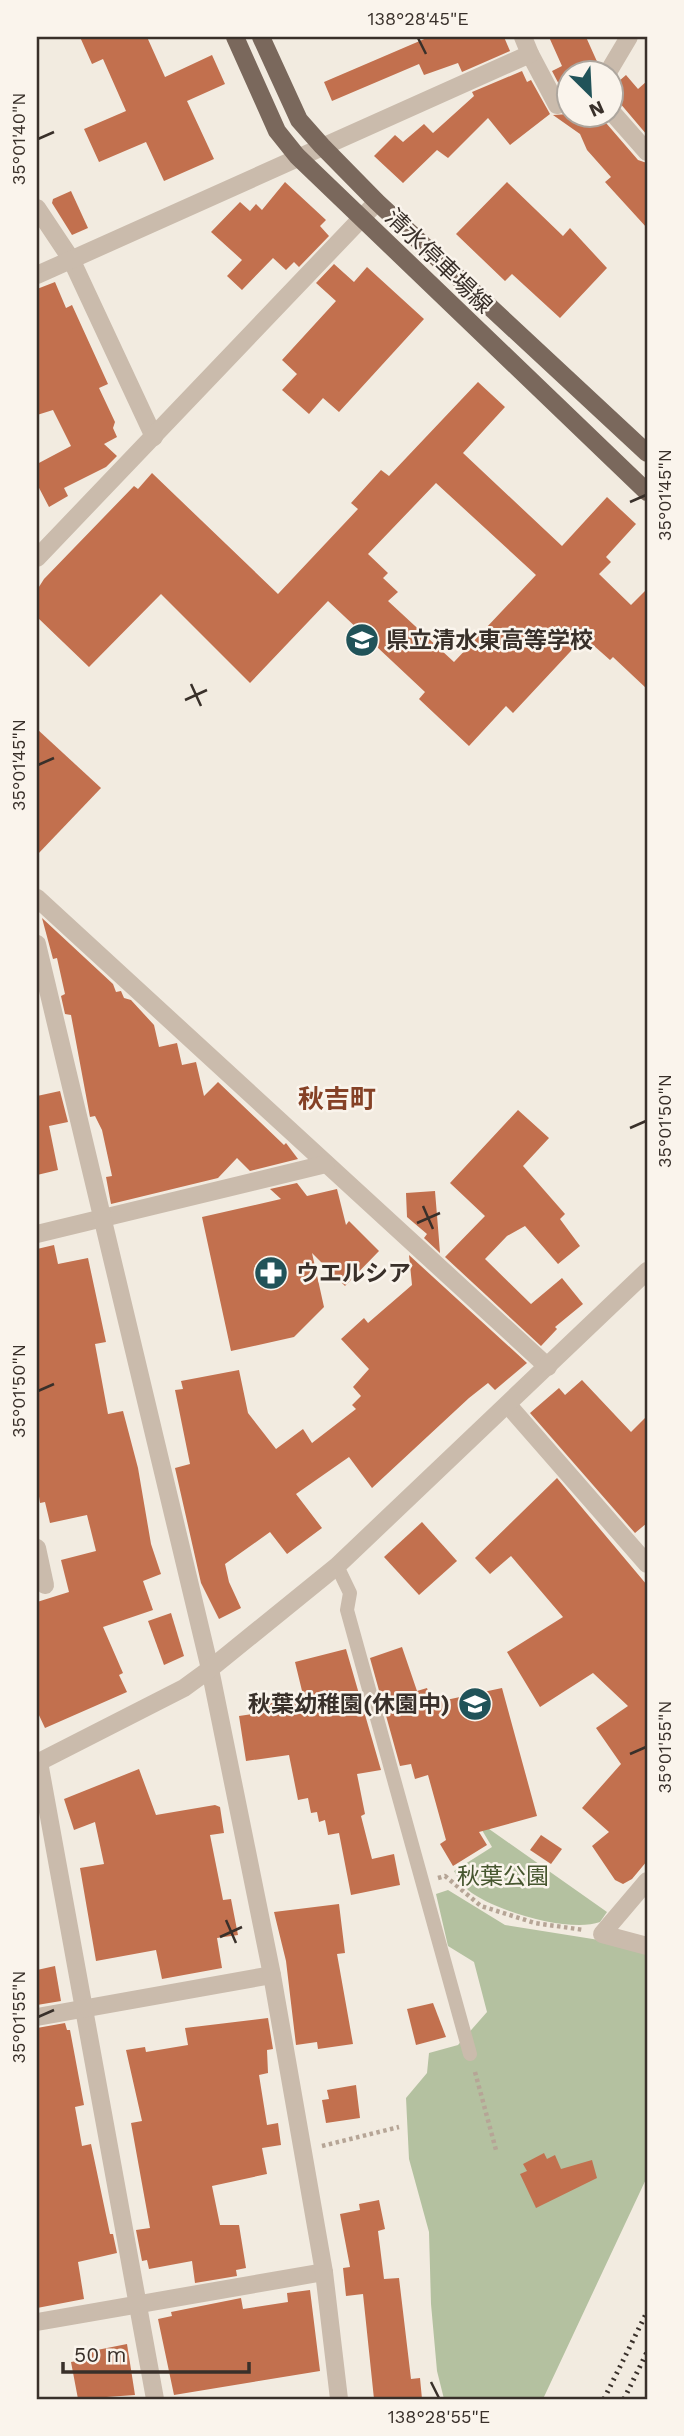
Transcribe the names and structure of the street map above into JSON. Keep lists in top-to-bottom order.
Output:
{
  "streets": {
    "main road": ["清水停車場線"]
  },
  "districts": ["秋吉町"],
  "parks": ["秋葉公園"],
  "places": {
    "school or university": ["県立清水東高等学校", "秋葉幼稚園(休園中)"],
    "pharmacy": ["ウエルシア"]
  },
  "scale_bar": "50 m",
  "north": "bottom right",
  "coordinates": [
    "138°28'45\"E",
    "35°01'40\"N",
    "35°01'45\"N",
    "35°01'50\"N",
    "35°01'55\"N",
    "138°28'55\"E"
  ]
}
